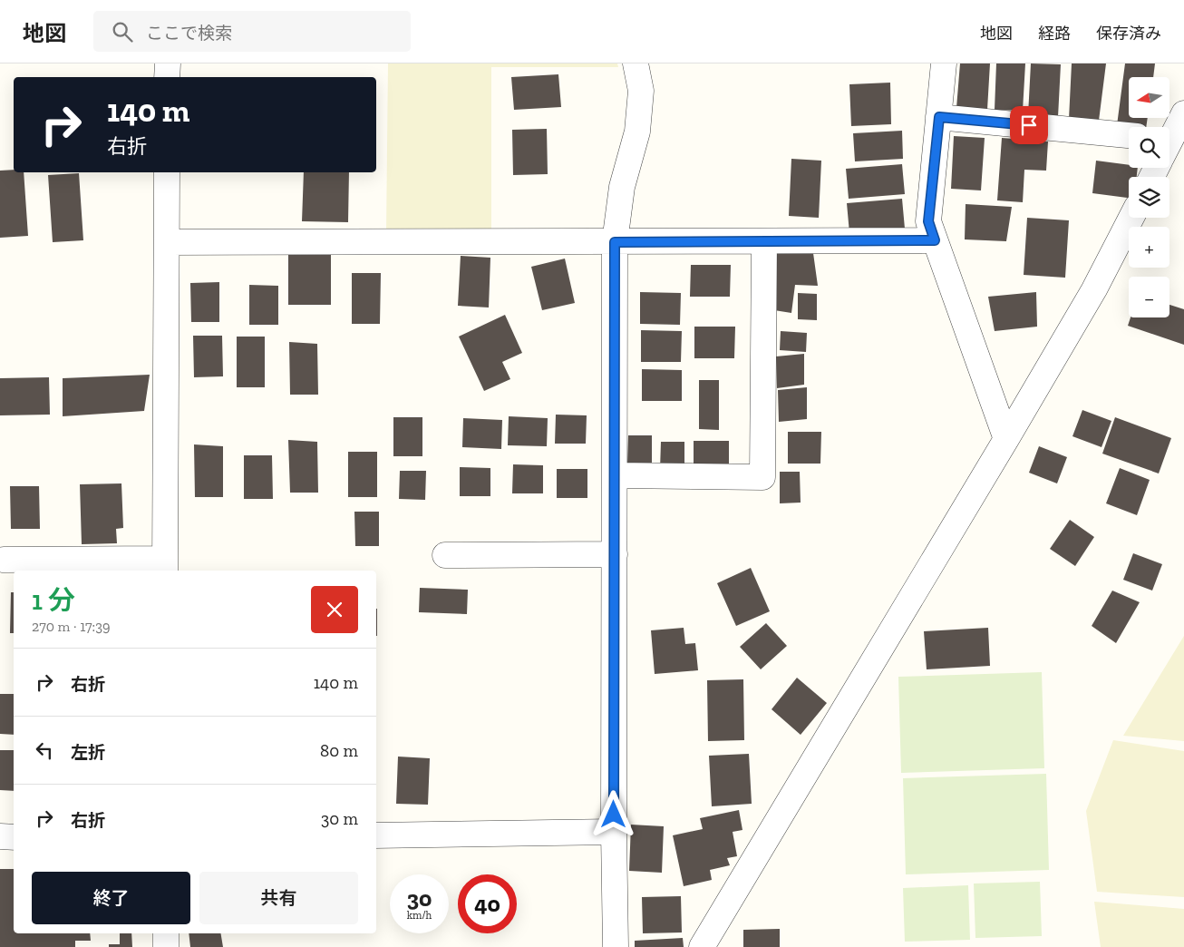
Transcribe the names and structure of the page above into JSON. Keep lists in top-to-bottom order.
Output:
{
  "north": "left",
  "page": {
    "header": "地図",
    "search": "ここで検索",
    "nav": ["地図", "経路", "保存済み"],
    "map_buttons": ["+", "−"],
    "turn": ["140 m", "右折"],
    "heading": ["1 分", "270 m · 17:39"],
    "list": [
      {
        "name": "右折",
        "value": "140 m"
      },
      {
        "name": "左折",
        "value": "80 m"
      },
      {
        "name": "右折",
        "value": "30 m"
      }
    ],
    "buttons": ["終了", "共有"],
    "speed": "30 km/h",
    "limit": "40"
  }
}
